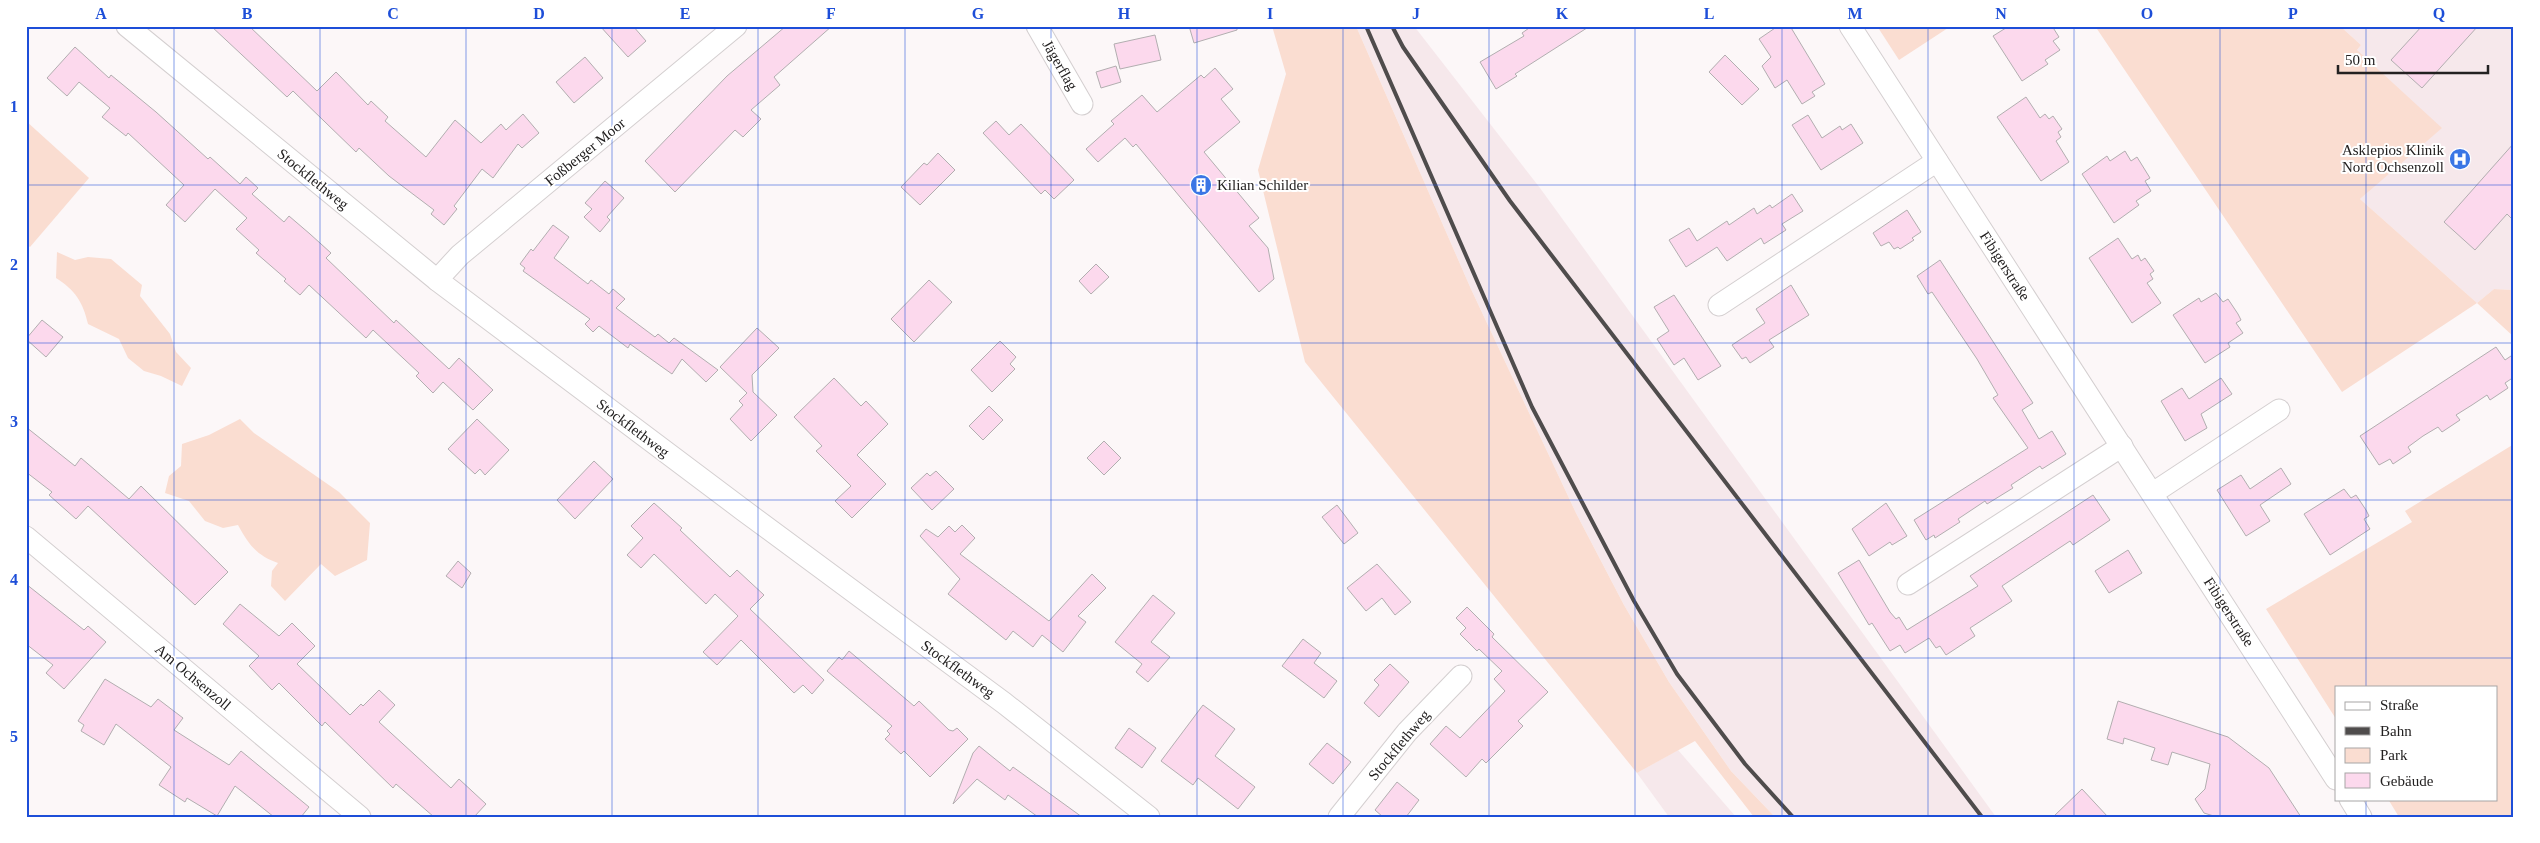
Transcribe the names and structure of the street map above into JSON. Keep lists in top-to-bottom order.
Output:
{
  "streets": {
    "street": [
      "Jägerflag",
      "Foßberger Moor",
      "Stockflethweg",
      "Fibigerstraße",
      "Am Ochsenzoll"
    ]
  },
  "crossings": [
    ["Foßberger Moor", "Stockflethweg"]
  ],
  "places": {
    "hospital": ["Asklepios Klinik Nord Ochsenzoll"],
    "building": ["Kilian Schilder"]
  },
  "legend": [
    "Straße",
    "Bahn",
    "Park",
    "Gebäude"
  ],
  "scale_bar": "50 m",
  "grid": {
    "columns": [
      "A",
      "B",
      "C",
      "D",
      "E",
      "F",
      "G",
      "H",
      "I",
      "J",
      "K",
      "L",
      "M",
      "N",
      "O",
      "P",
      "Q"
    ],
    "rows": [
      "1",
      "2",
      "3",
      "4",
      "5"
    ]
  }
}
